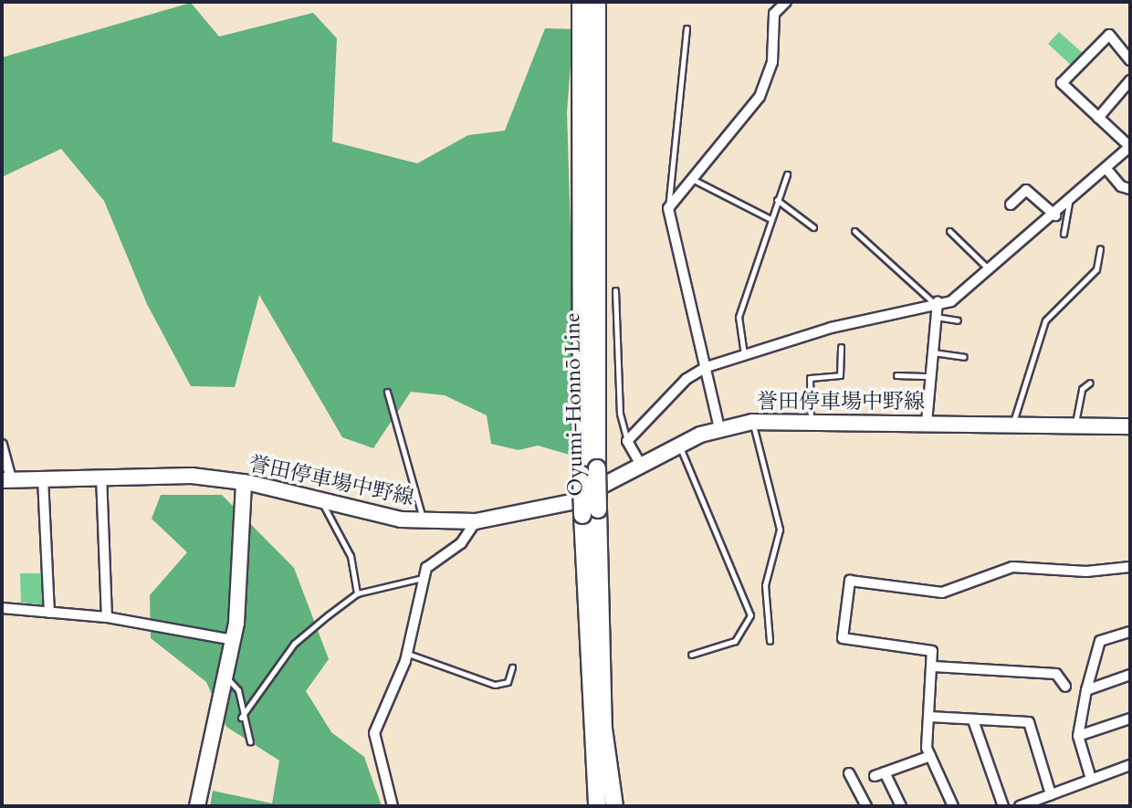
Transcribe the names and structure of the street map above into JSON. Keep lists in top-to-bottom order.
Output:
{
  "streets": {
    "main road": ["誉田停車場中野線", "Oyumi-Honnō Line"]
  }
}
